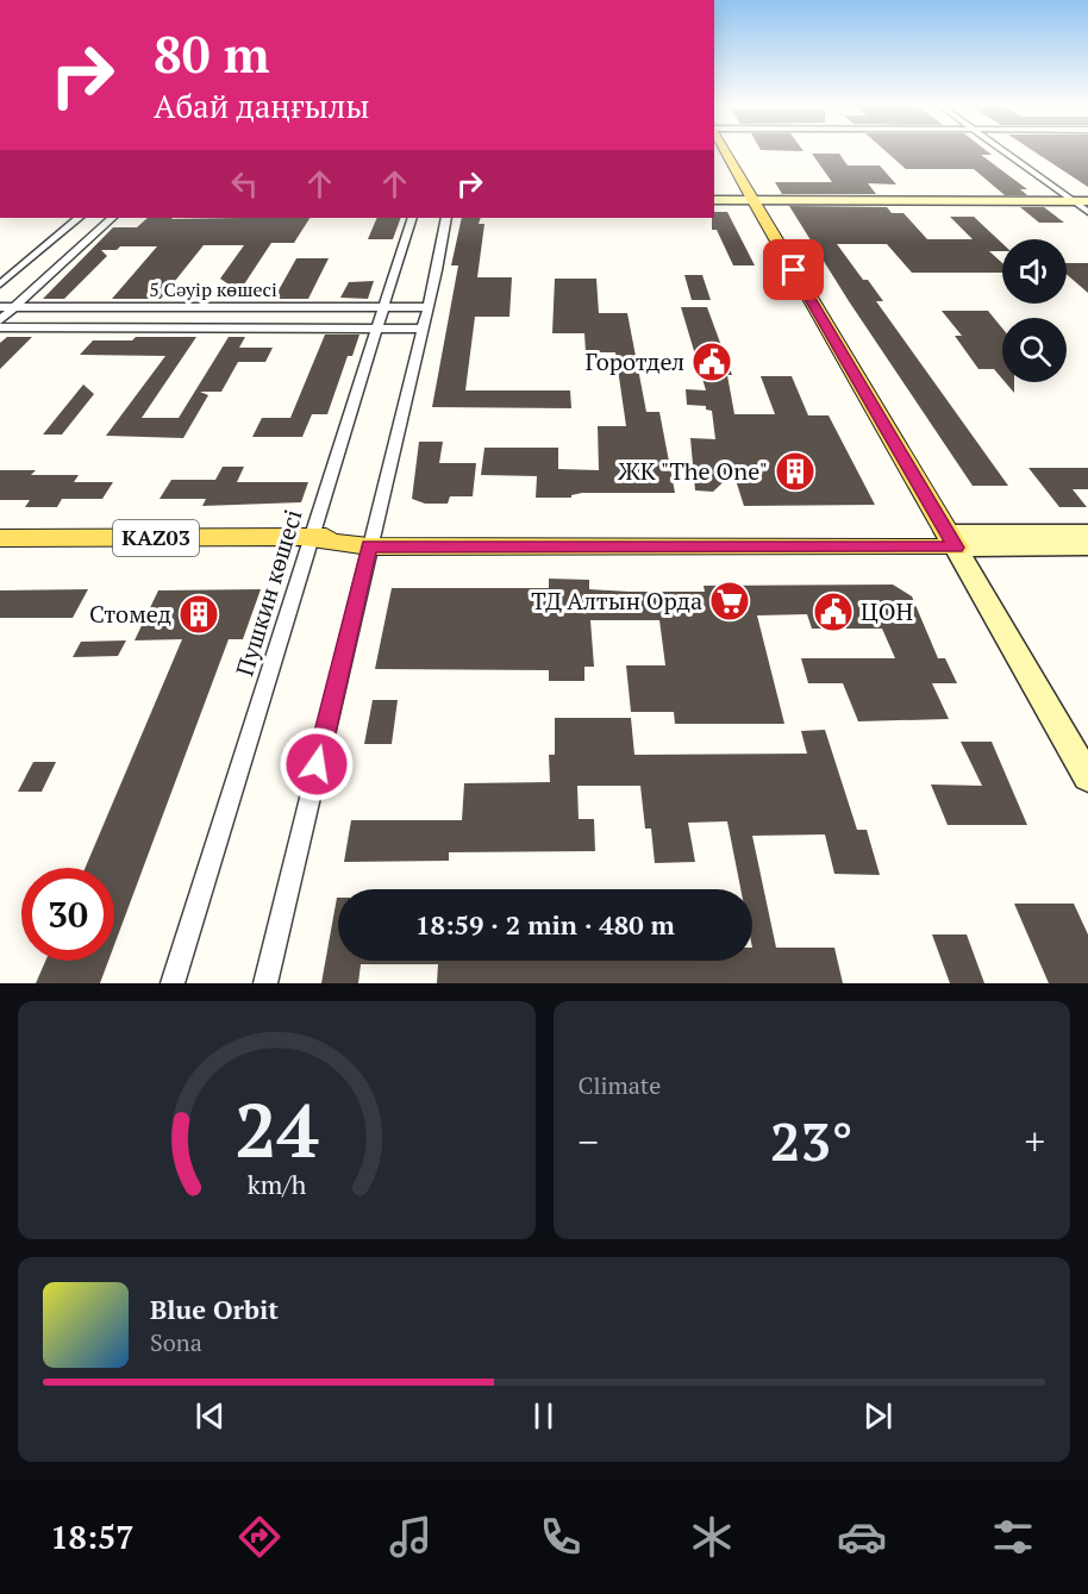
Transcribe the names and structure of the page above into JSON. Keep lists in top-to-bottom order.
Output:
{
  "streets": {
    "main road": ["KАZ03"],
    "street": ["5 Сәуір көшесі", "Пушкин көшесі"]
  },
  "crossings": [
    ["5 Сәуір көшесі", "Пушкин көшесі"],
    ["KАZ03", "Пушкин көшесі"]
  ],
  "places": {
    "public building": ["Горотдел", "ЦОН"],
    "building": ["ЖК \"The One\"", "Стомед"],
    "supermarket": ["ТД Алтын Орда"]
  },
  "page": {
    "turn": ["80 m", "Абай даңғылы"],
    "limit": "30",
    "trip": "18:59 · 2 min · 480 m",
    "tile": "Climate",
    "heat": ["−", "23°", "+"],
    "song": ["Blue Orbit", "Sona"],
    "tabs": "18:57",
    "gauge": ["24", "km/h"]
  }
}
